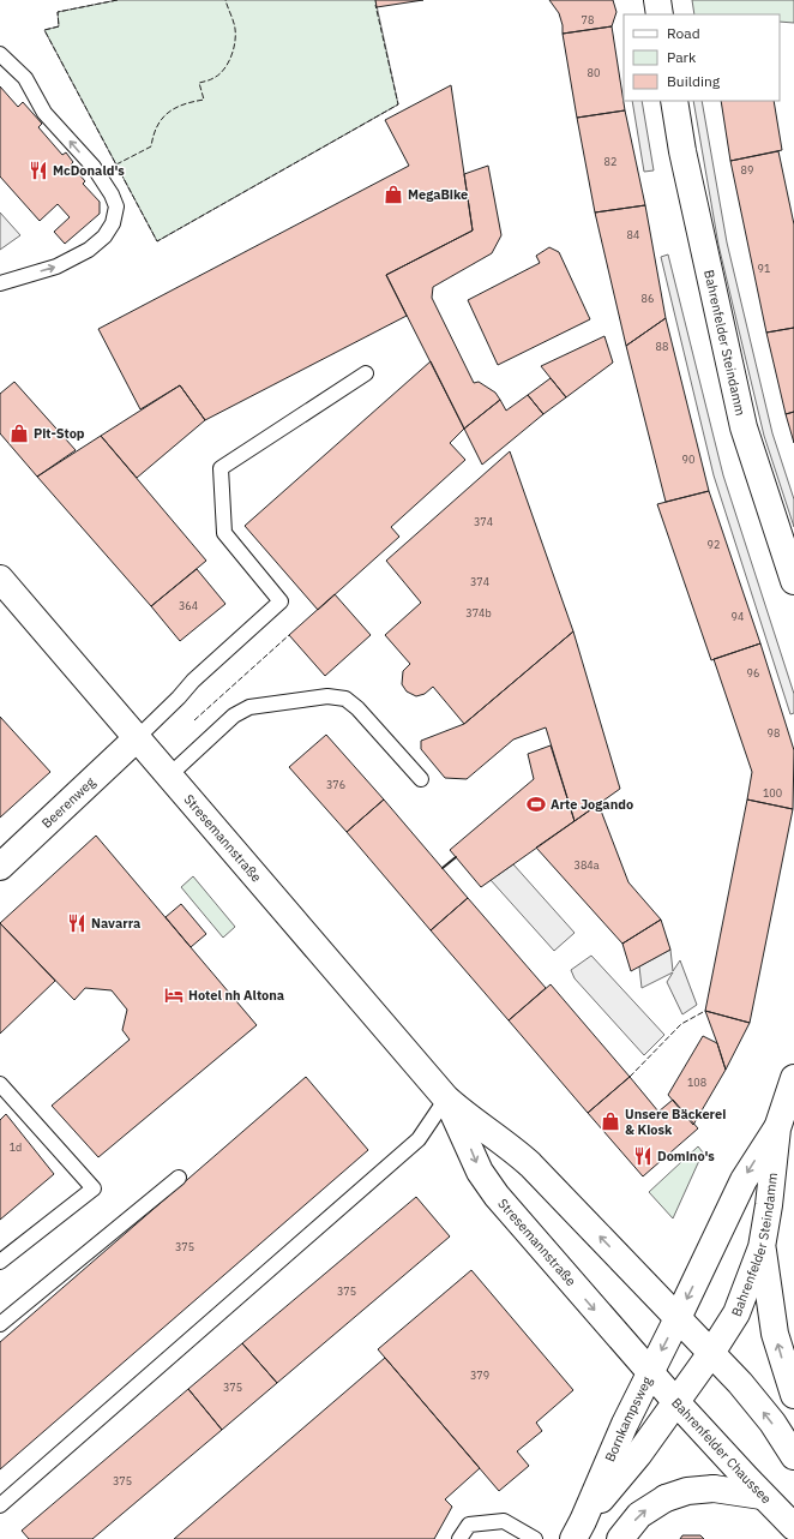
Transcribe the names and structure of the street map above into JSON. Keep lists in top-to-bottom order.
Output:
{
  "streets": {
    "main road": [
      "Bahrenfelder Steindamm",
      "Beerenweg",
      "Stresemannstraße",
      "Bornkampsweg",
      "Bahrenfelder Chaussee"
    ]
  },
  "crossings": [
    ["Bahrenfelder Steindamm", "Stresemannstraße"],
    ["Bahrenfelder Steindamm", "Bornkampsweg"],
    ["Beerenweg", "Stresemannstraße"],
    ["Stresemannstraße", "Bornkampsweg"],
    ["Stresemannstraße", "Bahrenfelder Chaussee"],
    ["Bornkampsweg", "Bahrenfelder Chaussee"]
  ],
  "places": {
    "restaurant": ["McDonald's", "Navarra", "Domino's"],
    "shop": ["MegaBike", "Pit-Stop", "Unsere Bäckerei & Kiosk"],
    "sports": ["Arte Jogando"],
    "hotel": ["Hotel nh Altona"]
  },
  "house_numbers": [
    "78",
    "80",
    "82",
    "89",
    "84",
    "91",
    "86",
    "88",
    "90",
    "374",
    "92",
    "374",
    "364",
    "374b",
    "94",
    "96",
    "98",
    "376",
    "100",
    "384a",
    "108",
    "1d",
    "375",
    "375",
    "379",
    "375",
    "375"
  ],
  "legend": ["Road", "Park", "Building"]
}
